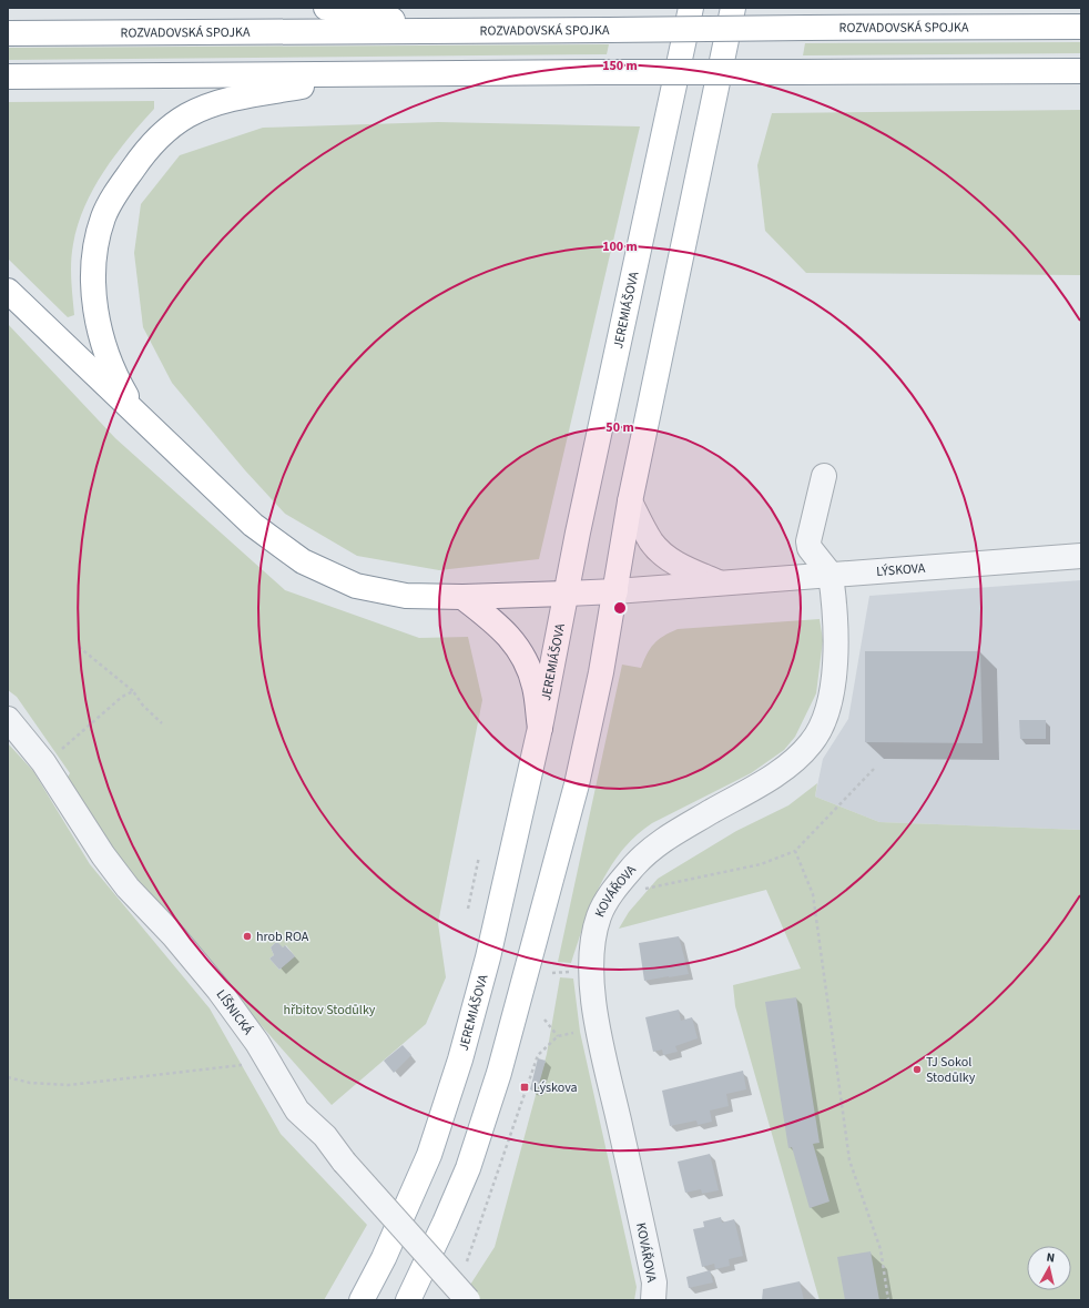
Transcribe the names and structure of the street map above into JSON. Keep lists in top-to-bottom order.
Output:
{
  "streets": {
    "main road": ["ROZVADOVSKÁ SPOJKA", "JEREMIÁŠOVA"],
    "street": ["LÝSKOVA", "KOVÁŘOVA", "LÍŠNICKÁ"]
  },
  "crossings": [
    ["LÝSKOVA", "KOVÁŘOVA"]
  ],
  "parks": ["hřbitov Stodůlky"],
  "places": {
    "other": ["hrob ROA", "TJ Sokol Stodůlky"],
    "transit": ["Lýskova"]
  },
  "north": "top",
  "rings": ["150 m", "100 m", "50 m"]
}
